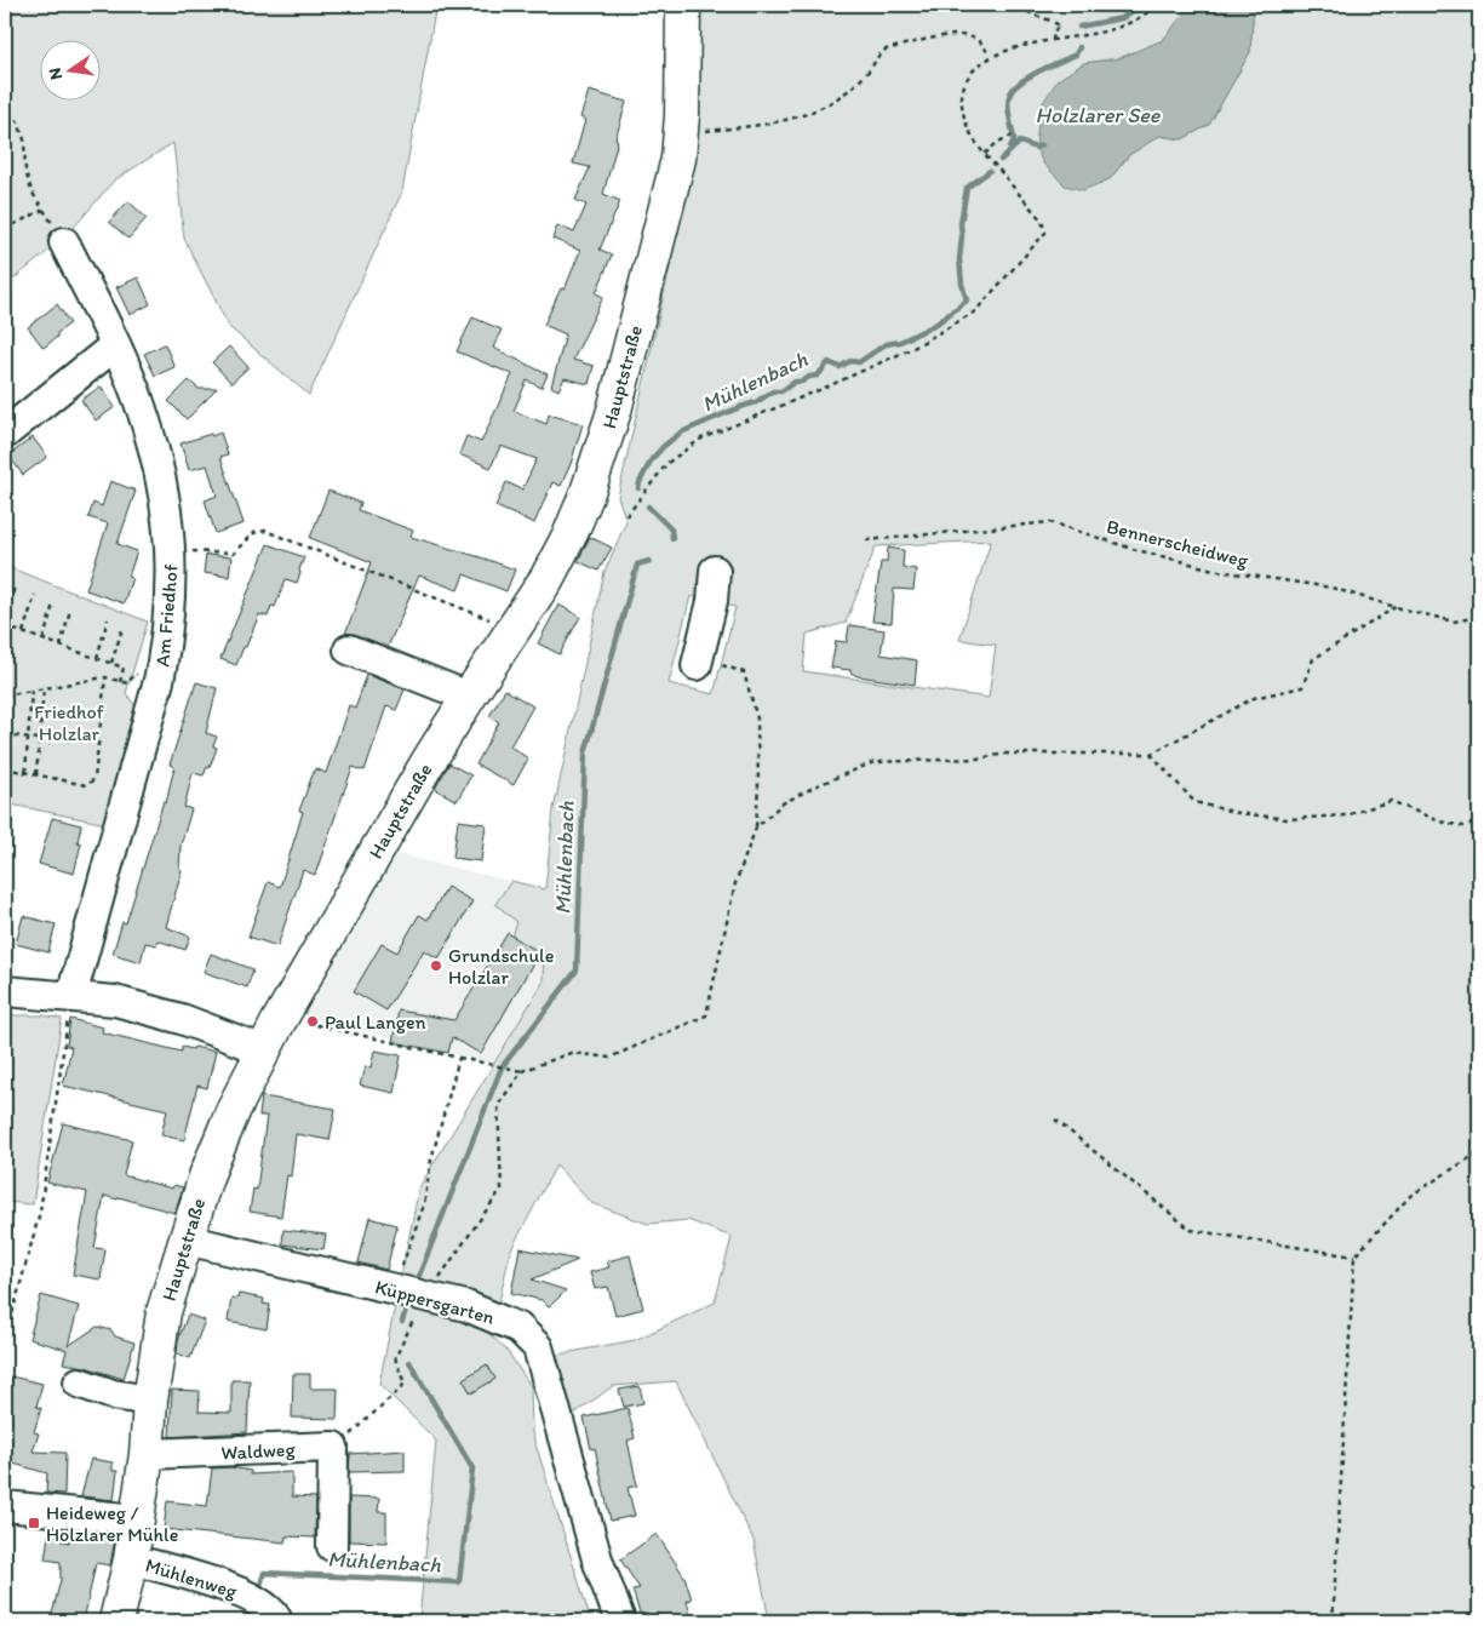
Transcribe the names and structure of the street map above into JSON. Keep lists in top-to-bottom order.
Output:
{
  "streets": {
    "main road": ["Hauptstraße"],
    "street": [
      "Am Friedhof",
      "Küppersgarten",
      "Waldweg",
      "Mühlenweg"
    ],
    "path": ["Bennerscheidweg"]
  },
  "crossings": [
    ["Hauptstraße", "Küppersgarten"],
    ["Hauptstraße", "Waldweg"],
    ["Hauptstraße", "Mühlenweg"]
  ],
  "water": ["Holzlarer See", "Mühlenbach"],
  "parks": ["Friedhof Holzlar"],
  "places": {
    "other": ["Grundschule Holzlar", "Paul Langen"],
    "transit": ["Heideweg / Holzlarer Mühle"]
  },
  "north": "left"
}
